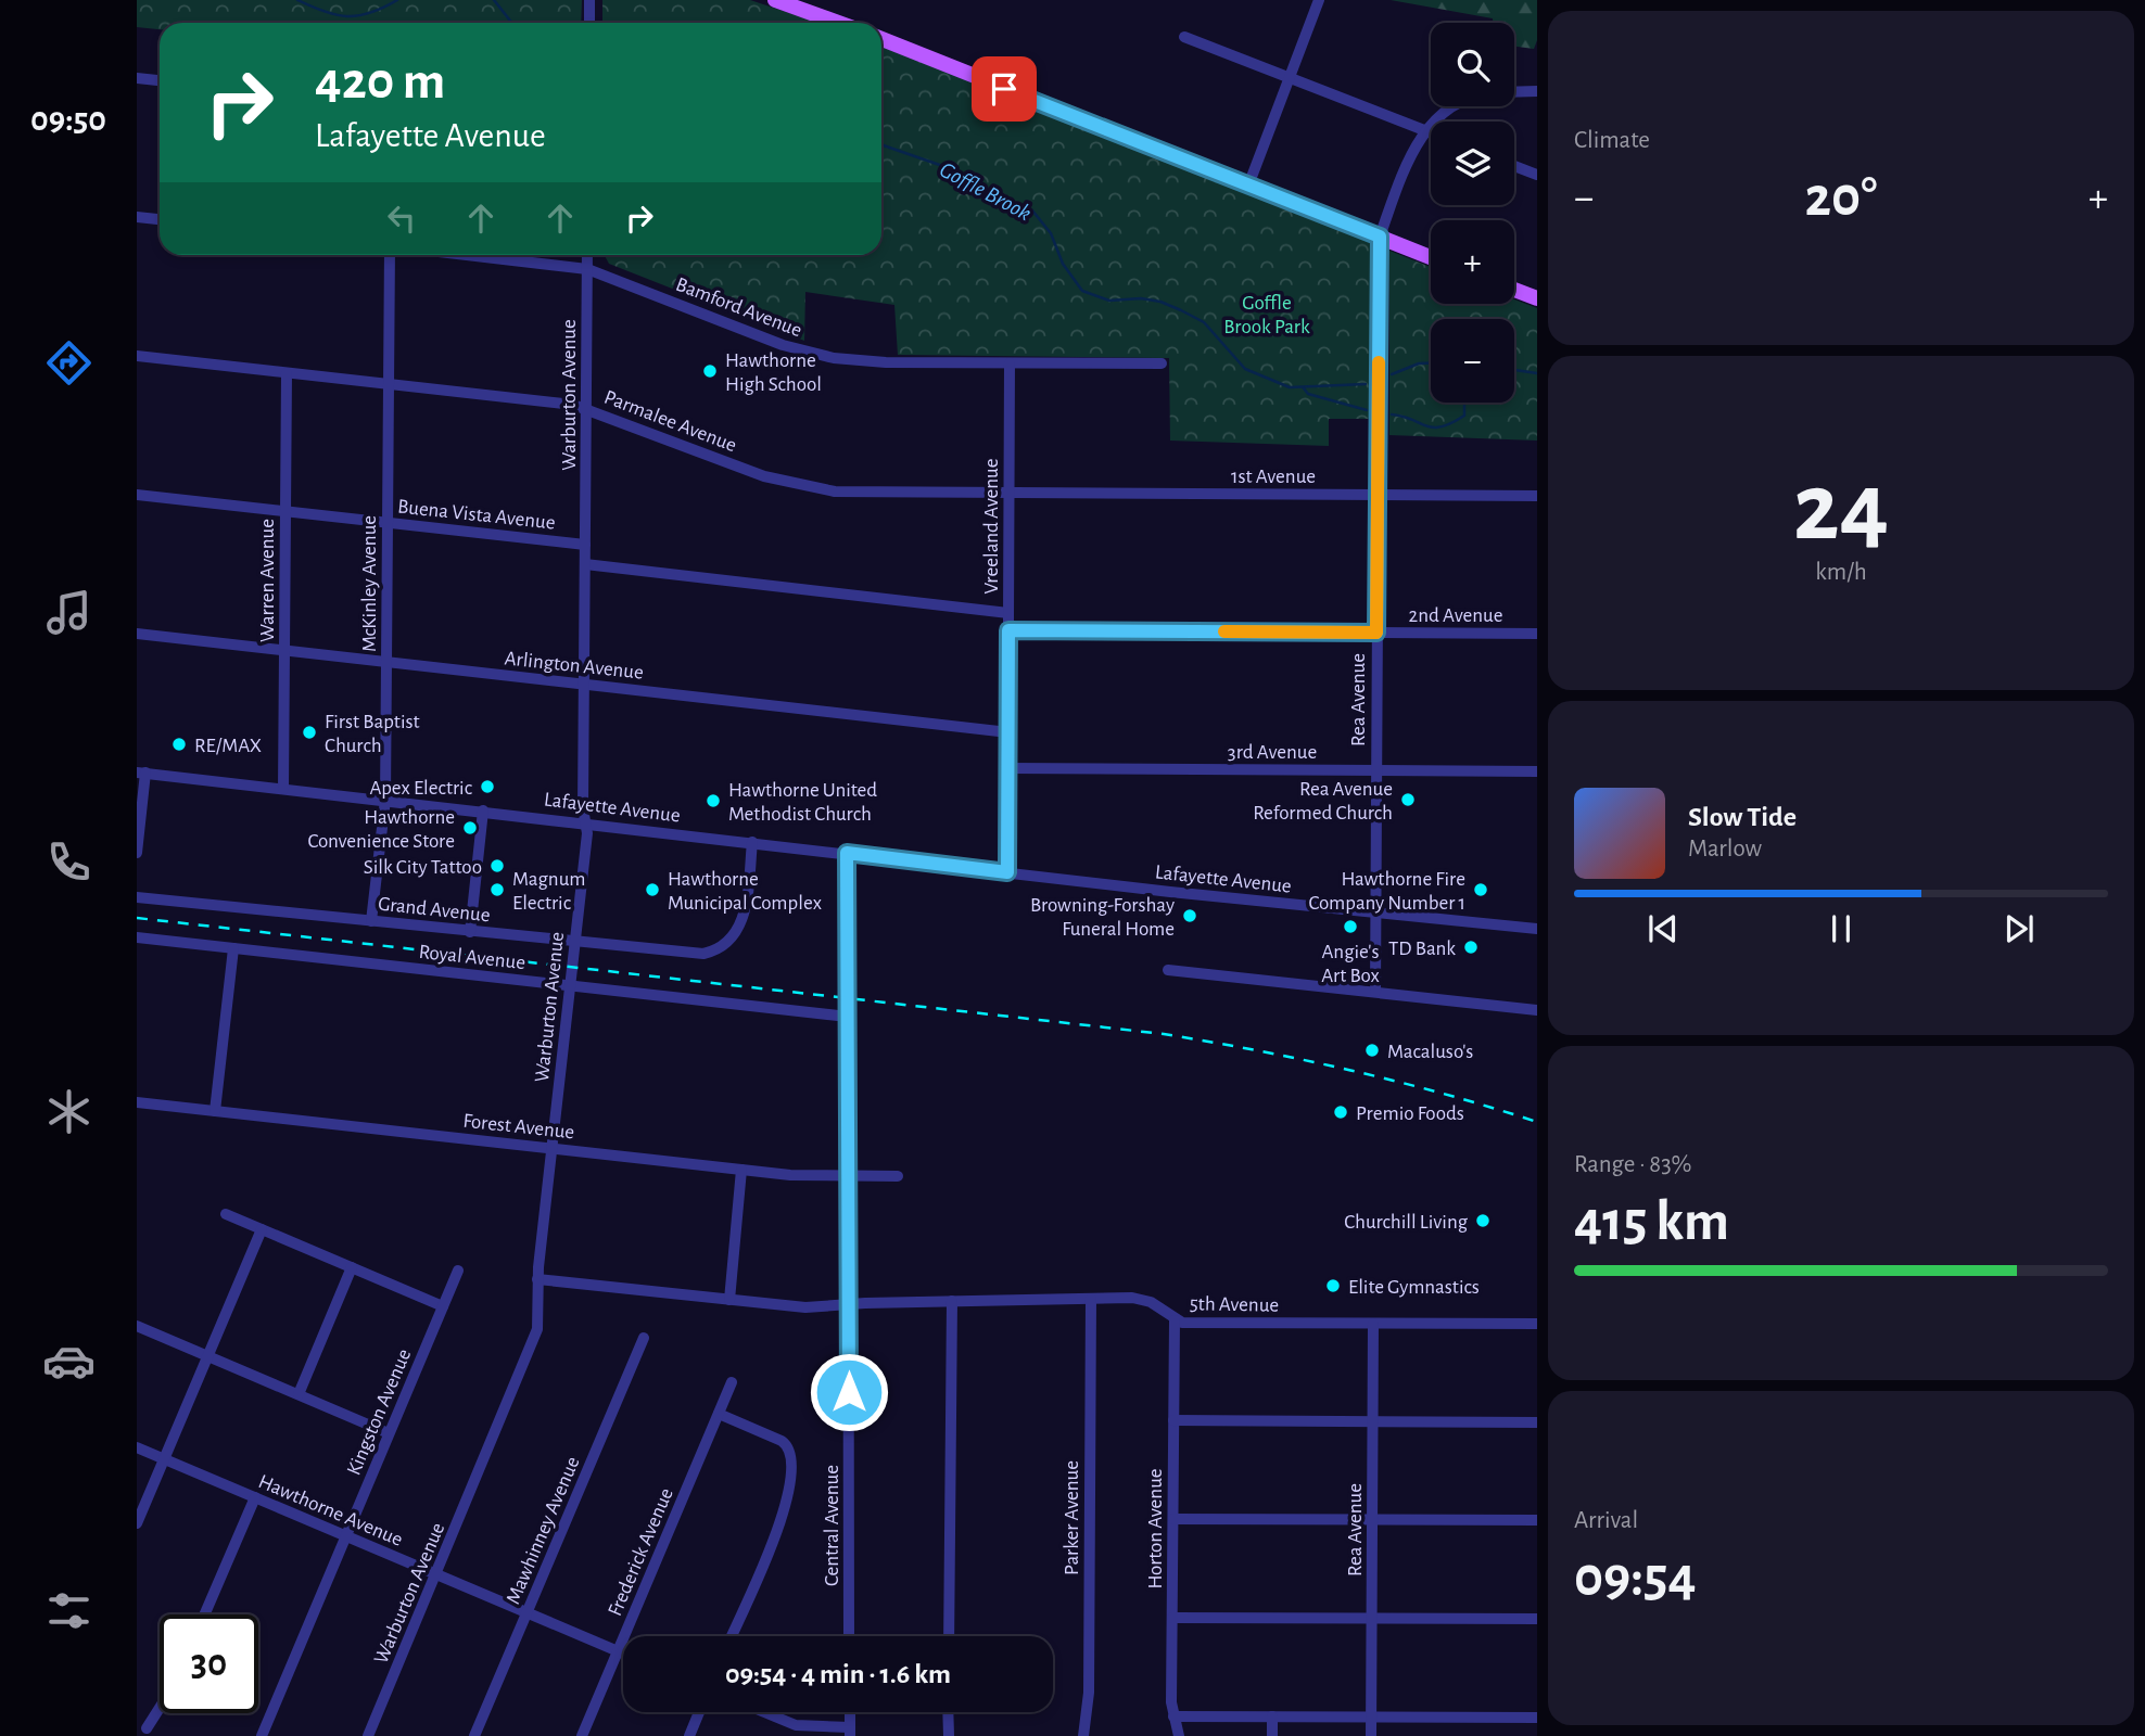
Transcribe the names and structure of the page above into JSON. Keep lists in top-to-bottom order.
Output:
{
  "streets": {
    "street": [
      "Bamford Avenue",
      "Warburton Avenue",
      "Parmalee Avenue",
      "1st Avenue",
      "Buena Vista Avenue",
      "Vreeland Avenue",
      "Warren Avenue",
      "McKinley Avenue",
      "2nd Avenue",
      "Arlington Avenue",
      "Rea Avenue",
      "3rd Avenue",
      "Lafayette Avenue",
      "Grand Avenue",
      "Royal Avenue",
      "Forest Avenue",
      "5th Avenue",
      "Kingston Avenue",
      "Hawthorne Avenue",
      "Parker Avenue",
      "Central Avenue",
      "Horton Avenue",
      "Mawhinney Avenue",
      "Frederick Avenue"
    ]
  },
  "crossings": [
    ["Bamford Avenue", "Warburton Avenue"],
    ["Bamford Avenue", "Vreeland Avenue"],
    ["Warburton Avenue", "Parmalee Avenue"],
    ["Warburton Avenue", "Buena Vista Avenue"],
    ["Warburton Avenue", "Arlington Avenue"],
    ["Warburton Avenue", "Lafayette Avenue"],
    ["Warburton Avenue", "Grand Avenue"],
    ["Warburton Avenue", "Royal Avenue"],
    ["Warburton Avenue", "Forest Avenue"],
    ["Warburton Avenue", "5th Avenue"],
    ["Warburton Avenue", "Hawthorne Avenue"],
    ["Parmalee Avenue", "1st Avenue"],
    ["Parmalee Avenue", "Vreeland Avenue"],
    ["Parmalee Avenue", "Warren Avenue"],
    ["Parmalee Avenue", "McKinley Avenue"],
    ["1st Avenue", "Vreeland Avenue"],
    ["1st Avenue", "Rea Avenue"],
    ["Buena Vista Avenue", "Warren Avenue"],
    ["Buena Vista Avenue", "McKinley Avenue"],
    ["Vreeland Avenue", "2nd Avenue"],
    ["Vreeland Avenue", "Arlington Avenue"],
    ["Vreeland Avenue", "3rd Avenue"],
    ["Vreeland Avenue", "Lafayette Avenue"],
    ["Warren Avenue", "Arlington Avenue"],
    ["Warren Avenue", "Lafayette Avenue"],
    ["McKinley Avenue", "Arlington Avenue"],
    ["McKinley Avenue", "Lafayette Avenue"],
    ["McKinley Avenue", "Grand Avenue"],
    ["2nd Avenue", "Rea Avenue"],
    ["Rea Avenue", "3rd Avenue"],
    ["Rea Avenue", "Lafayette Avenue"],
    ["Rea Avenue", "5th Avenue"],
    ["Lafayette Avenue", "Grand Avenue"],
    ["Lafayette Avenue", "Central Avenue"],
    ["Royal Avenue", "Central Avenue"],
    ["Forest Avenue", "Central Avenue"],
    ["5th Avenue", "Parker Avenue"],
    ["5th Avenue", "Central Avenue"],
    ["5th Avenue", "Horton Avenue"],
    ["Kingston Avenue", "Hawthorne Avenue"],
    ["Hawthorne Avenue", "Mawhinney Avenue"],
    ["Hawthorne Avenue", "Frederick Avenue"]
  ],
  "water": ["Goffle Brook"],
  "parks": ["Goffle Brook Park"],
  "places": [
    "Hawthorne High School",
    "First Baptist Church",
    "RE/MAX",
    "Apex Electric",
    "Rea Avenue Reformed Church",
    "Hawthorne United Methodist Church",
    "Hawthorne Convenience Store",
    "Silk City Tattoo",
    "Magnum Electric",
    "Hawthorne Municipal Complex",
    "Hawthorne Fire Company Number 1",
    "Browning-Forshay Funeral Home",
    "Angie's Art Box",
    "TD Bank",
    "Macaluso's",
    "Premio Foods",
    "Churchill Living",
    "Elite Gymnastics"
  ],
  "page": {
    "tabs": "09:50",
    "tile": [
      "Climate",
      ["24", "km/h"],
      ["Range · 83%", "415 km"],
      ["Arrival", "09:54"]
    ],
    "map_buttons": ["+", "−"],
    "turn": ["420 m", "Lafayette Avenue"],
    "heat": ["−", "20°", "+"],
    "song": ["Slow Tide", "Marlow"],
    "limit": "30",
    "trip": "09:54 · 4 min · 1.6 km"
  }
}
